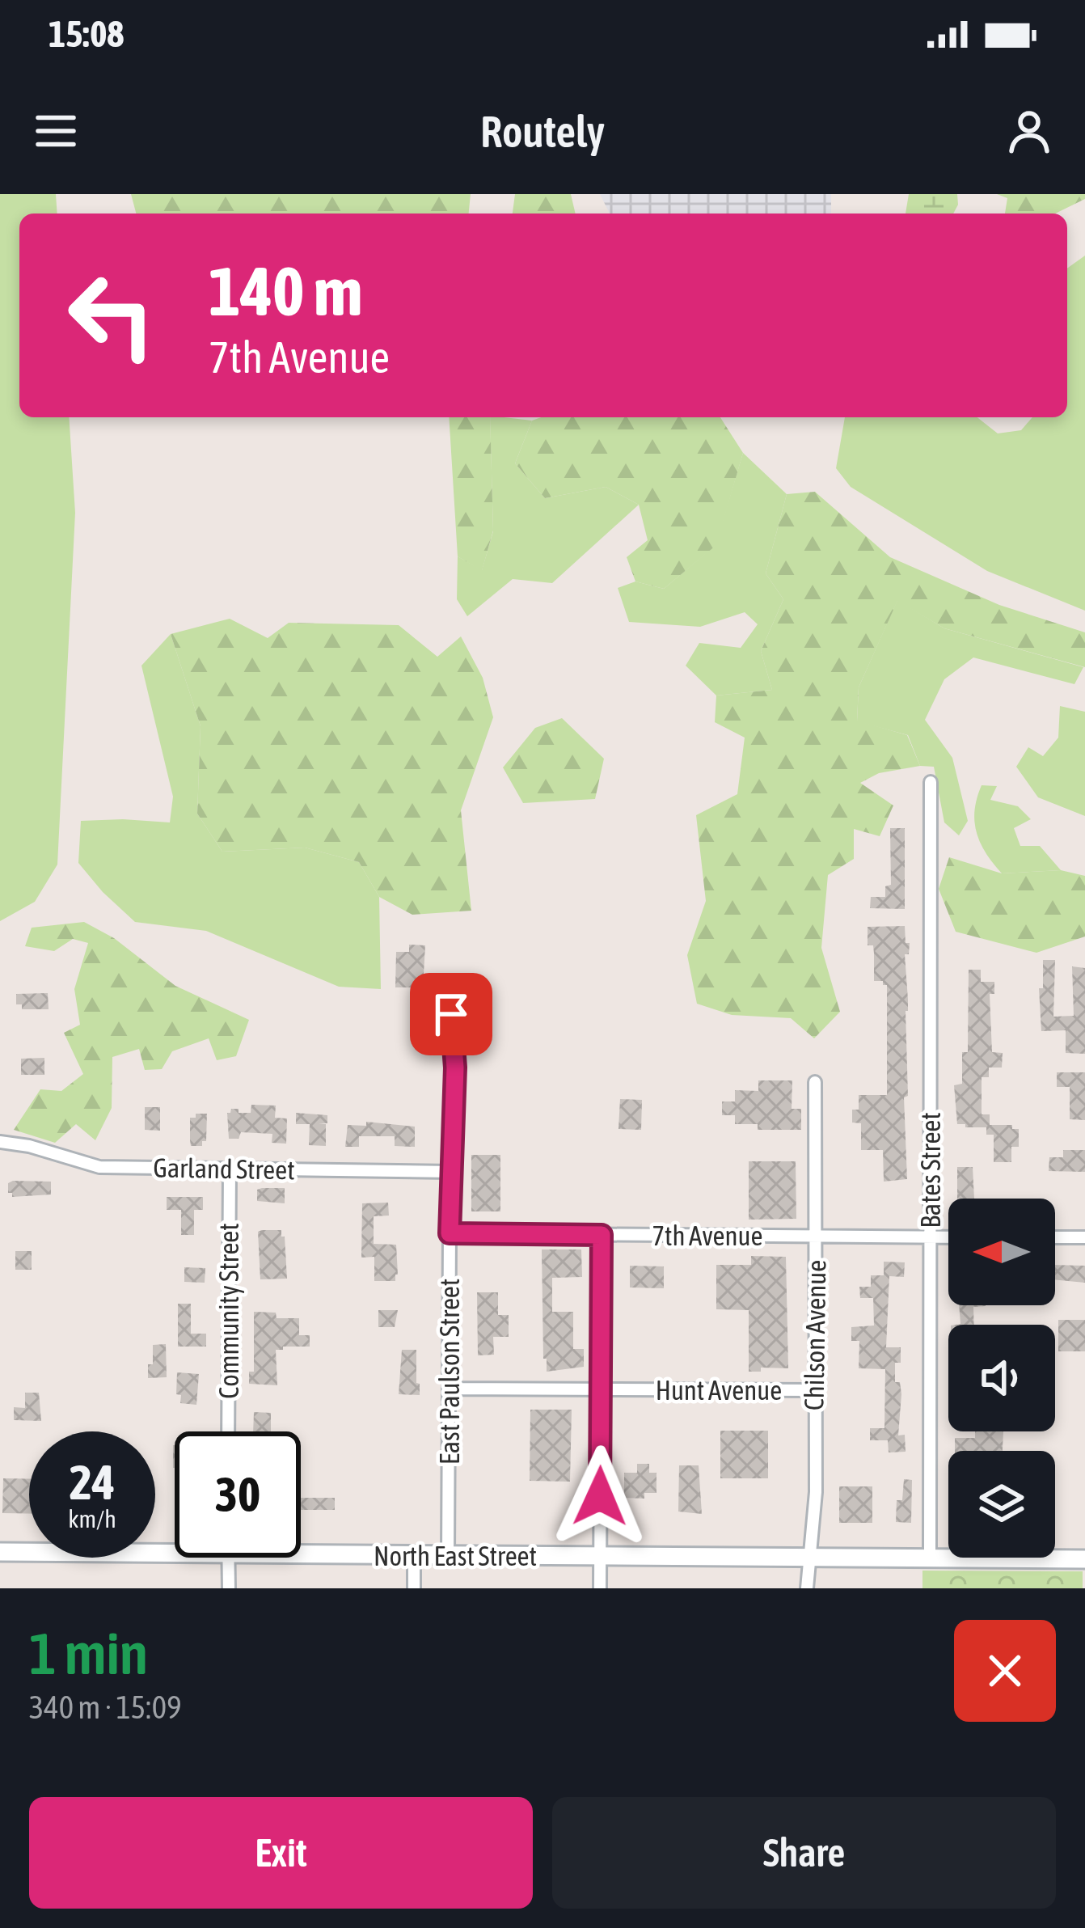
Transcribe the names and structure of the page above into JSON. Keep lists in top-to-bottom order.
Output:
{
  "streets": {
    "main road": ["North East Street"],
    "street": [
      "Garland Street",
      "Bates Street",
      "7th Avenue",
      "Community Street",
      "Chilson Avenue",
      "East Paulson Street",
      "Hunt Avenue"
    ]
  },
  "crossings": [
    ["Garland Street", "Community Street"],
    ["Garland Street", "East Paulson Street"],
    ["Bates Street", "7th Avenue"],
    ["Bates Street", "North East Street"],
    ["7th Avenue", "Chilson Avenue"],
    ["7th Avenue", "East Paulson Street"],
    ["Chilson Avenue", "Hunt Avenue"],
    ["Chilson Avenue", "North East Street"],
    ["East Paulson Street", "Hunt Avenue"],
    ["East Paulson Street", "North East Street"]
  ],
  "north": "left",
  "page": {
    "status": "15:08",
    "header": "Routely",
    "turn": ["140 m", "7th Avenue"],
    "speed": "24 km/h",
    "limit": "30",
    "heading": ["1 min", "340 m · 15:09"],
    "buttons": ["Exit", "Share"]
  }
}
